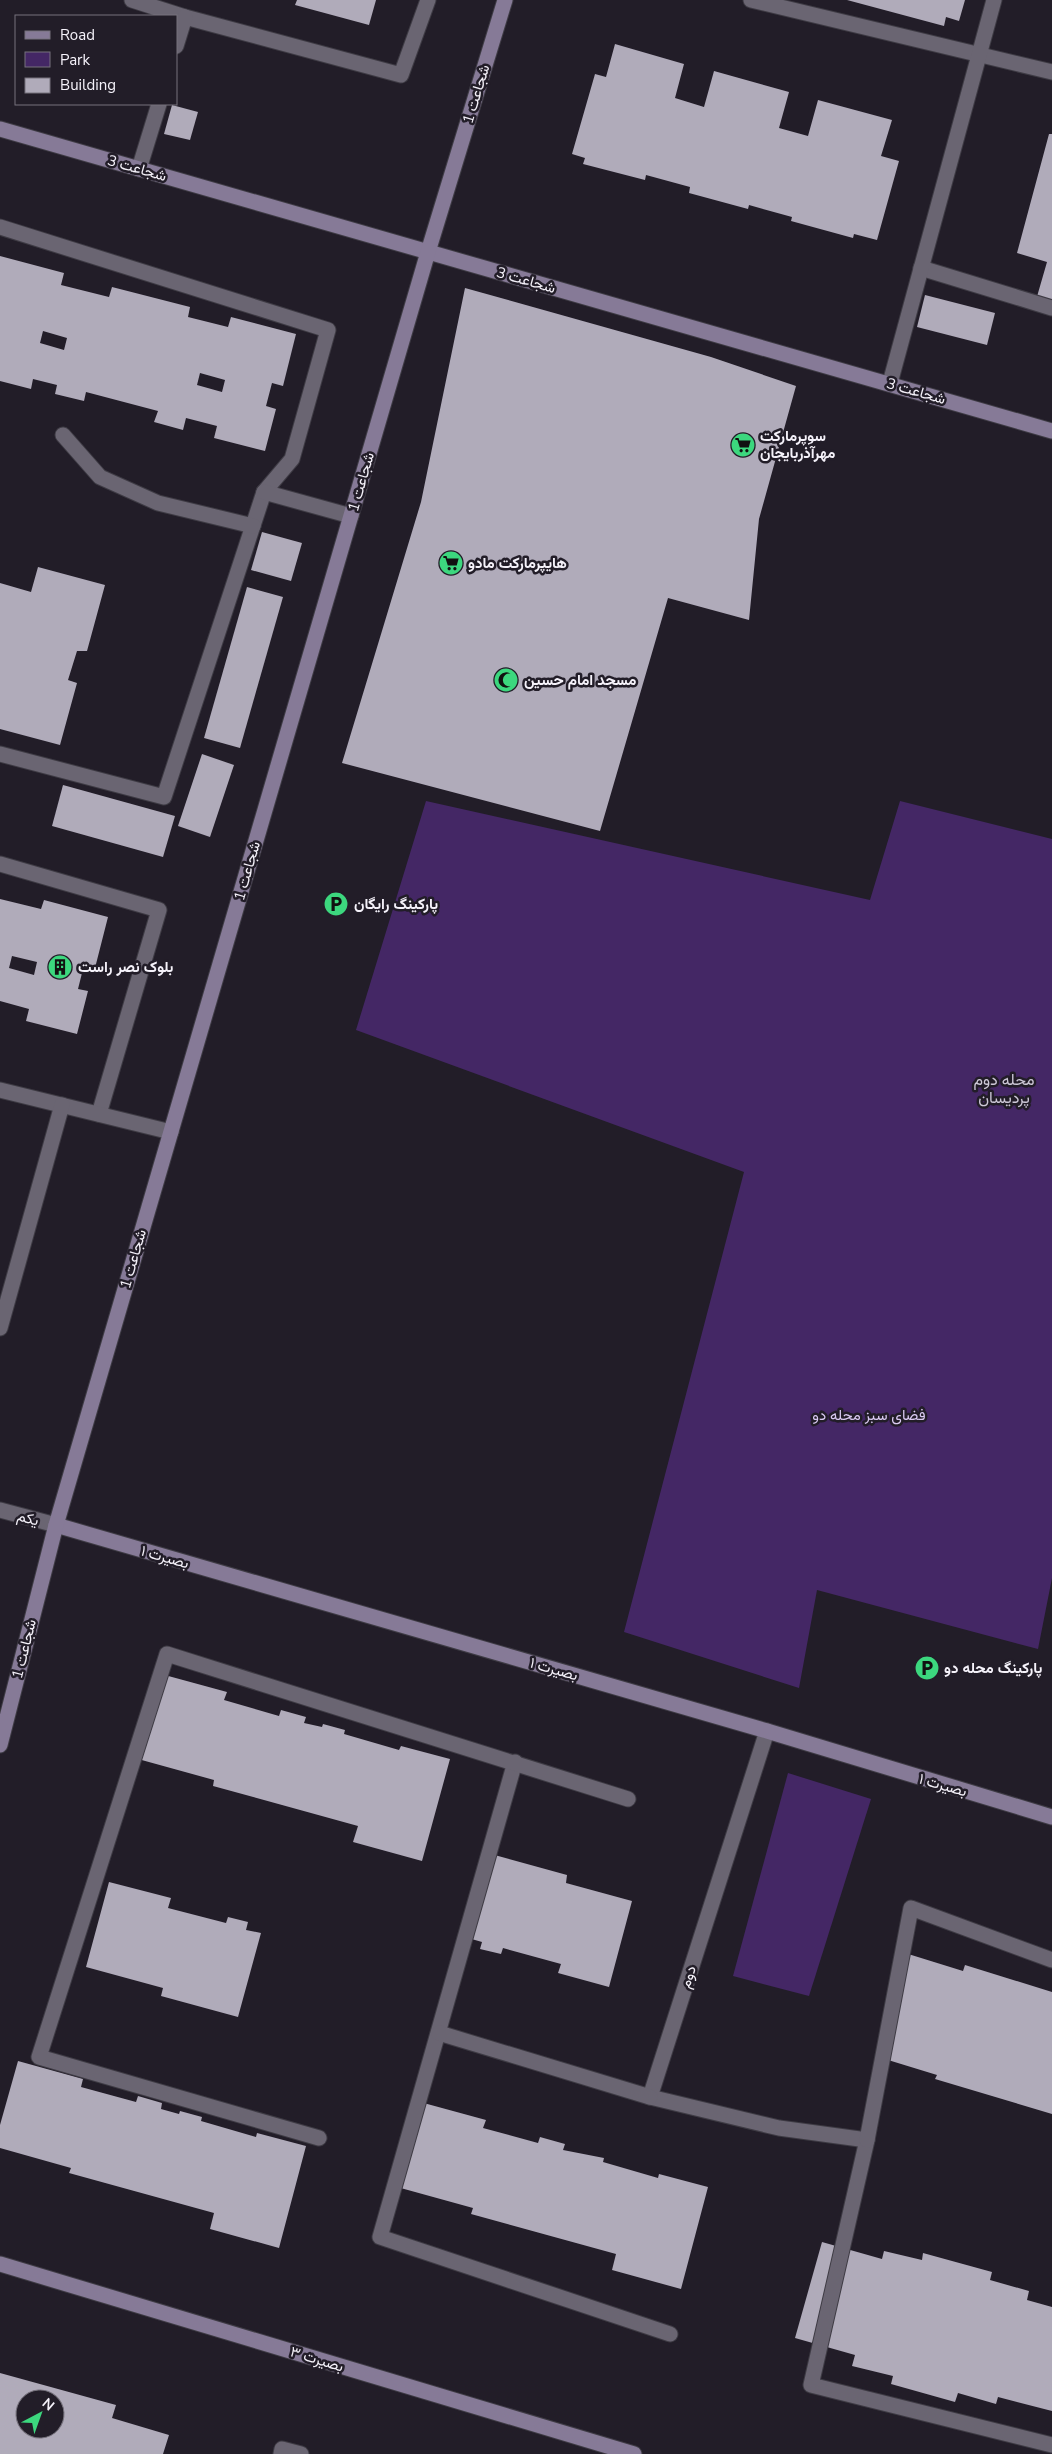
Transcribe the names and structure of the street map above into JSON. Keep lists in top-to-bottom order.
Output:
{
  "streets": {
    "street": [
      "شجاعت 1",
      "شجاعت 3",
      "یکم",
      "بصیرت ۱",
      "دوم",
      "بصیرت ۳"
    ]
  },
  "crossings": [
    ["شجاعت 1", "شجاعت 3"],
    ["شجاعت 1", "یکم"],
    ["شجاعت 1", "بصیرت ۱"],
    ["یکم", "بصیرت ۱"],
    ["بصیرت ۱", "دوم"]
  ],
  "districts": ["محله دوم پردیسان"],
  "parks": ["فضای سبز محله دو"],
  "places": {
    "supermarket": ["سوپرمارکت مهرآذربایجان", "هایپرمارکت مادو"],
    "mosque": ["مسجد امام حسین"],
    "parking": ["پارکینگ رایگان", "پارکینگ محله دو"],
    "building": ["بلوک نصر راست"]
  },
  "legend": ["Road", "Park", "Building"],
  "north": "top right"
}
